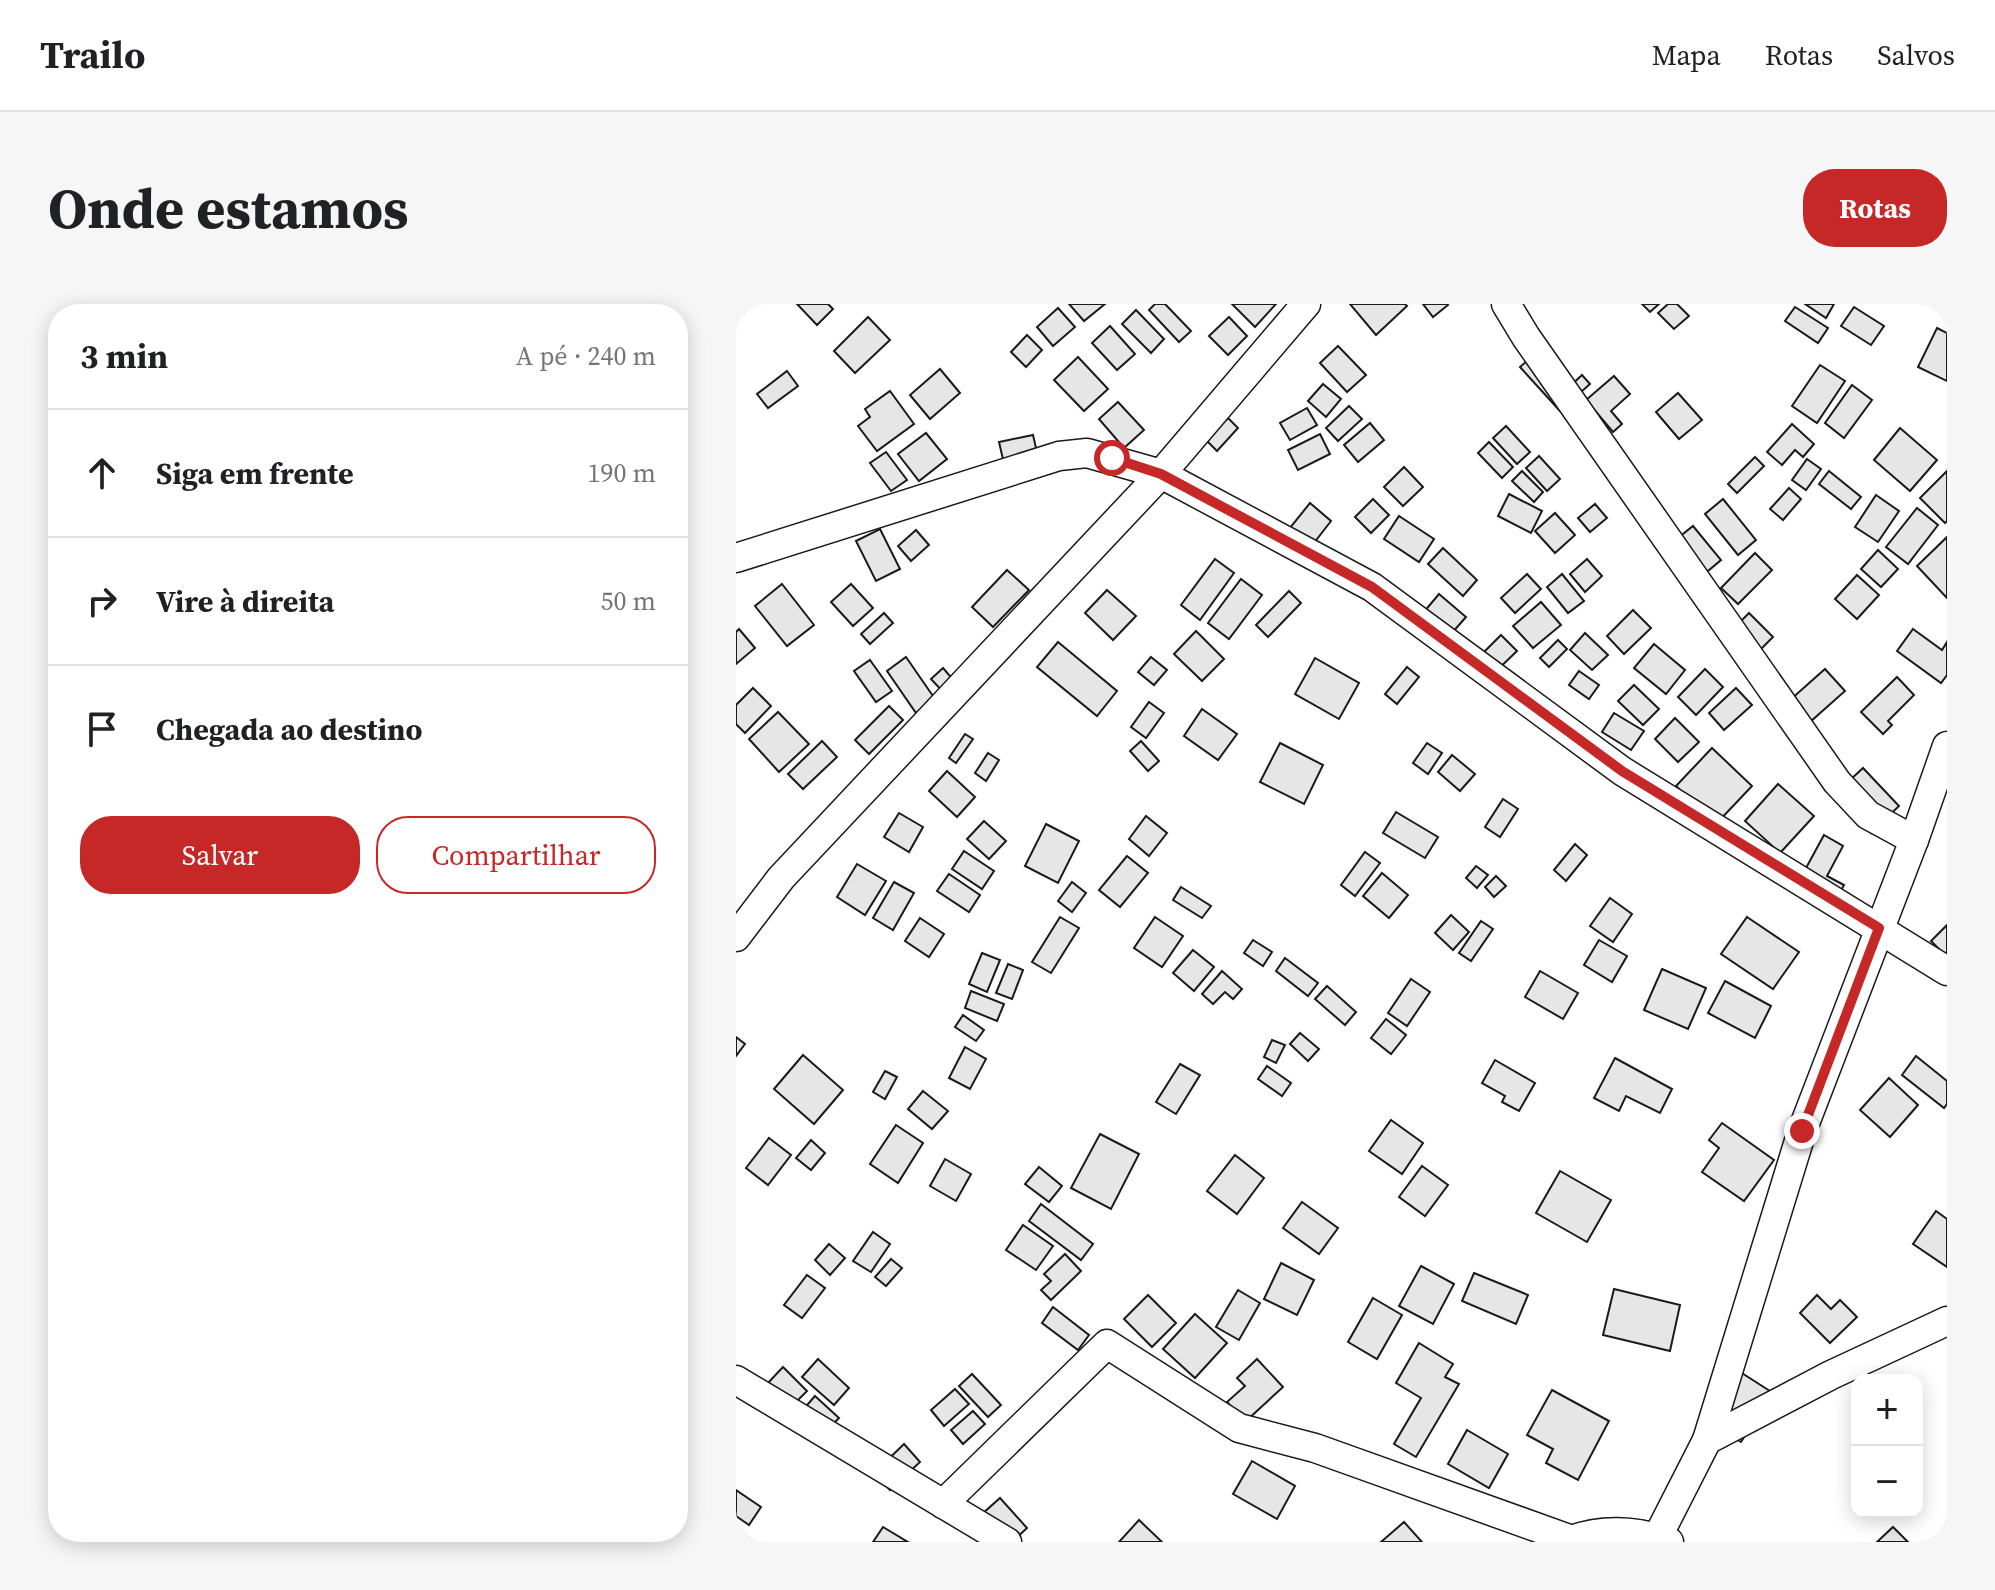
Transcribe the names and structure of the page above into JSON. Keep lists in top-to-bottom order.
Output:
{
  "page": {
    "header": "Trailo",
    "nav": ["Mapa", "Rotas", "Salvos"],
    "buttons": [
      "Rotas",
      ["Salvar", "Compartilhar"]
    ],
    "title": "Onde estamos",
    "heading": ["3 min", "A pé · 240 m"],
    "list": [
      ["Siga em frente", "190 m"],
      ["Vire à direita", "50 m"],
      "Chegada ao destino"
    ],
    "map_buttons": ["+", "−"]
  }
}
